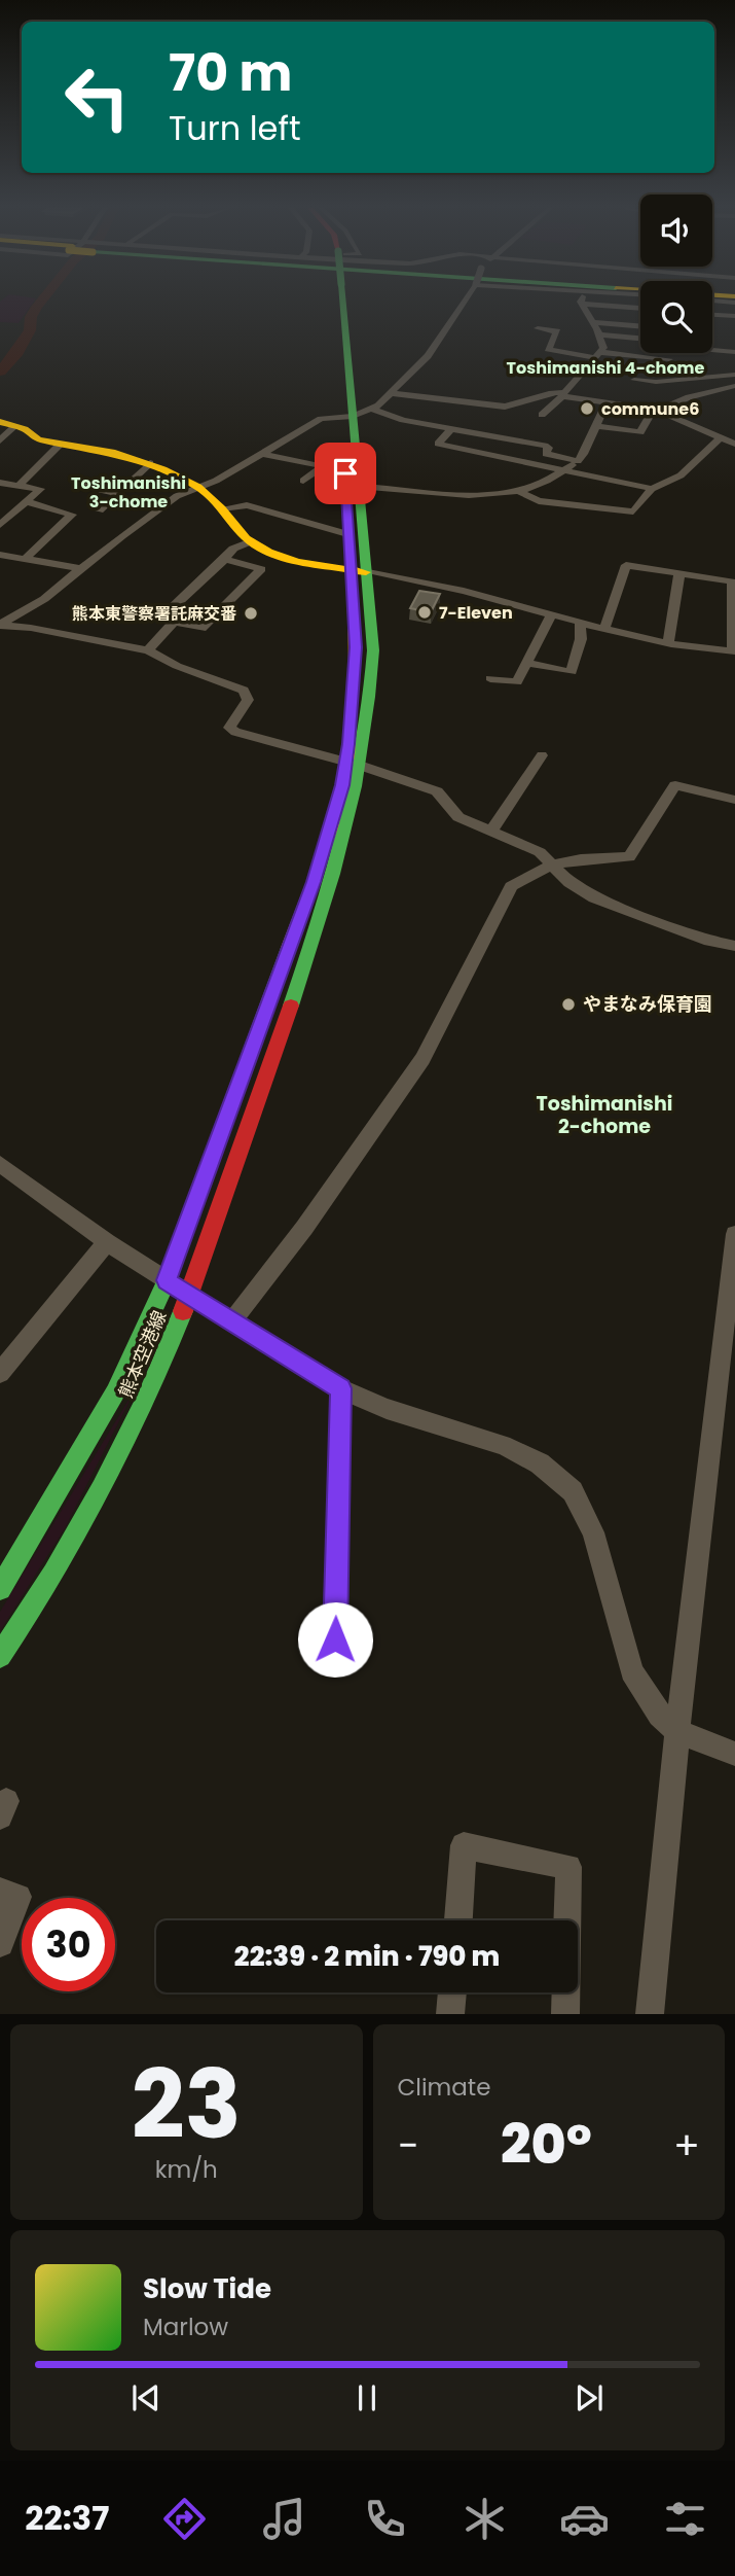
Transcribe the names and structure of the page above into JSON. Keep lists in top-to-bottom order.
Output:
{
  "streets": {
    "main road": ["熊本空港線"]
  },
  "districts": ["Toshimanishi 4-chome", "Toshimanishi 3-chome", "Toshimanishi 2-chome"],
  "places": [
    "commune6",
    "7-Eleven",
    "熊本東警察署託麻交番",
    "やまなみ保育園"
  ],
  "page": {
    "turn": ["70 m", "Turn left"],
    "limit": "30",
    "trip": "22:39 · 2 min · 790 m",
    "tile": [
      ["23", "km/h"],
      "Climate"
    ],
    "heat": ["−", "20°", "+"],
    "song": ["Slow Tide", "Marlow"],
    "tabs": "22:37"
  }
}
